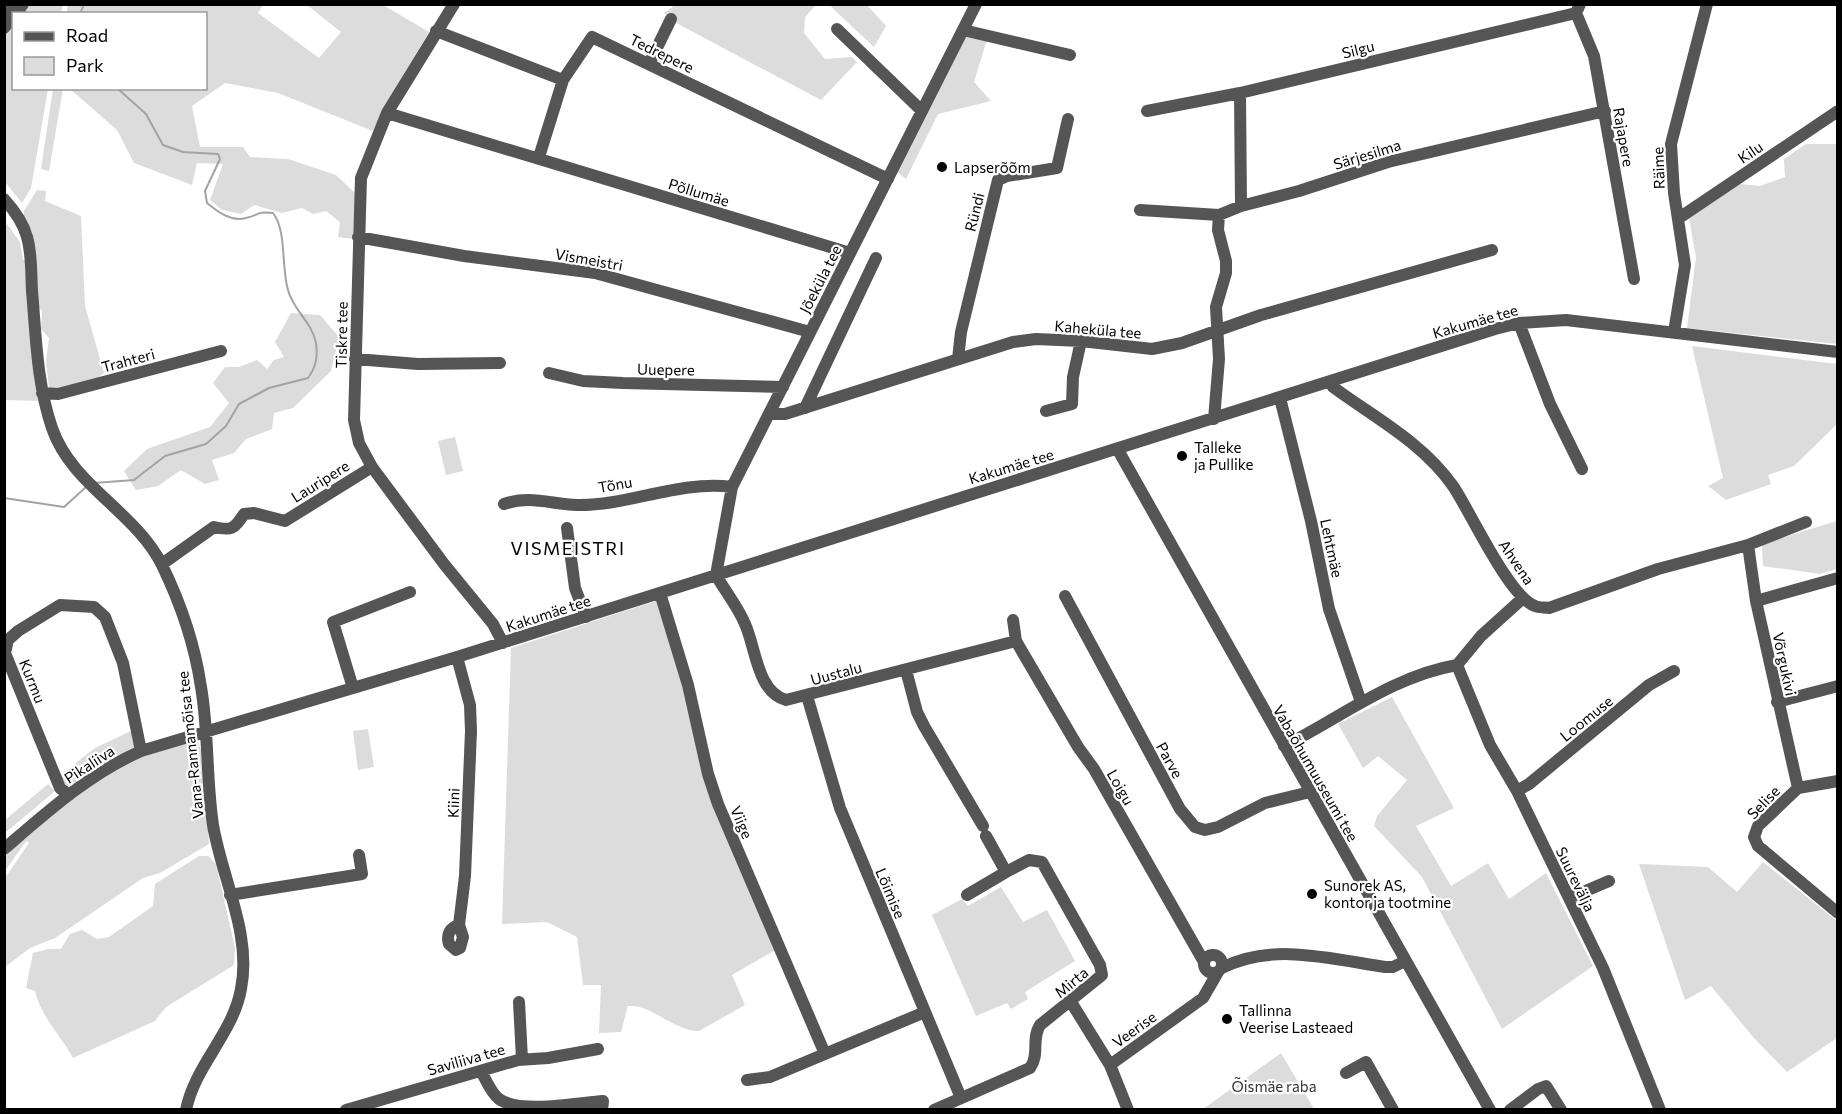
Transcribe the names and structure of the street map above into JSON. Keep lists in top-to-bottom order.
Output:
{
  "streets": {
    "street": [
      "Silgu",
      "Tedrepere",
      "Rajapere",
      "Kilu",
      "Särjesilma",
      "Räime",
      "Põllumäe",
      "Ründi",
      "Vismeistri",
      "Jõeküla tee",
      "Kakumäe tee",
      "Kaheküla tee",
      "Tiskre tee",
      "Trahteri",
      "Uuepere",
      "Lauripere",
      "Tõnu",
      "Lehtmäe",
      "Ahvena",
      "Võrgukivi",
      "Uustalu",
      "Kurmu",
      "Loomuse",
      "Vana-Rannamõisa tee",
      "Parve",
      "Pikaliiva",
      "Vabaõhumuuseumi tee",
      "Loigu",
      "Selise",
      "Kiini",
      "Viige",
      "Suurevälja",
      "Lõimise",
      "Mirta",
      "Veerise",
      "Saviliiva tee"
    ]
  },
  "crossings": [
    ["Silgu", "Rajapere"],
    ["Tedrepere", "Jõeküla tee"],
    ["Rajapere", "Särjesilma"],
    ["Kilu", "Räime"],
    ["Räime", "Kakumäe tee"],
    ["Põllumäe", "Jõeküla tee"],
    ["Põllumäe", "Tiskre tee"],
    ["Ründi", "Kaheküla tee"],
    ["Vismeistri", "Jõeküla tee"],
    ["Vismeistri", "Tiskre tee"],
    ["Jõeküla tee", "Kakumäe tee"],
    ["Jõeküla tee", "Kaheküla tee"],
    ["Jõeküla tee", "Uuepere"],
    ["Jõeküla tee", "Tõnu"],
    ["Jõeküla tee", "Uustalu"],
    ["Kakumäe tee", "Tiskre tee"],
    ["Kakumäe tee", "Lehtmäe"],
    ["Kakumäe tee", "Ahvena"],
    ["Kakumäe tee", "Uustalu"],
    ["Kakumäe tee", "Vana-Rannamõisa tee"],
    ["Kakumäe tee", "Pikaliiva"],
    ["Kakumäe tee", "Vabaõhumuuseumi tee"],
    ["Kakumäe tee", "Kiini"],
    ["Kakumäe tee", "Viige"],
    ["Tiskre tee", "Lauripere"],
    ["Trahteri", "Vana-Rannamõisa tee"],
    ["Lauripere", "Vana-Rannamõisa tee"],
    ["Ahvena", "Võrgukivi"],
    ["Võrgukivi", "Selise"],
    ["Uustalu", "Loigu"],
    ["Uustalu", "Lõimise"],
    ["Kurmu", "Pikaliiva"],
    ["Loomuse", "Suurevälja"],
    ["Vana-Rannamõisa tee", "Pikaliiva"],
    ["Parve", "Vabaõhumuuseumi tee"],
    ["Loigu", "Veerise"],
    ["Lõimise", "Mirta"]
  ],
  "districts": ["VISMEISTRI"],
  "parks": ["Õismäe raba"],
  "places": [
    "Lapserõõm",
    "Talleke ja Pullike",
    "Sunorek AS, kontor ja tootmine",
    "Tallinna Veerise Lasteaed"
  ],
  "legend": ["Road", "Park"]
}
